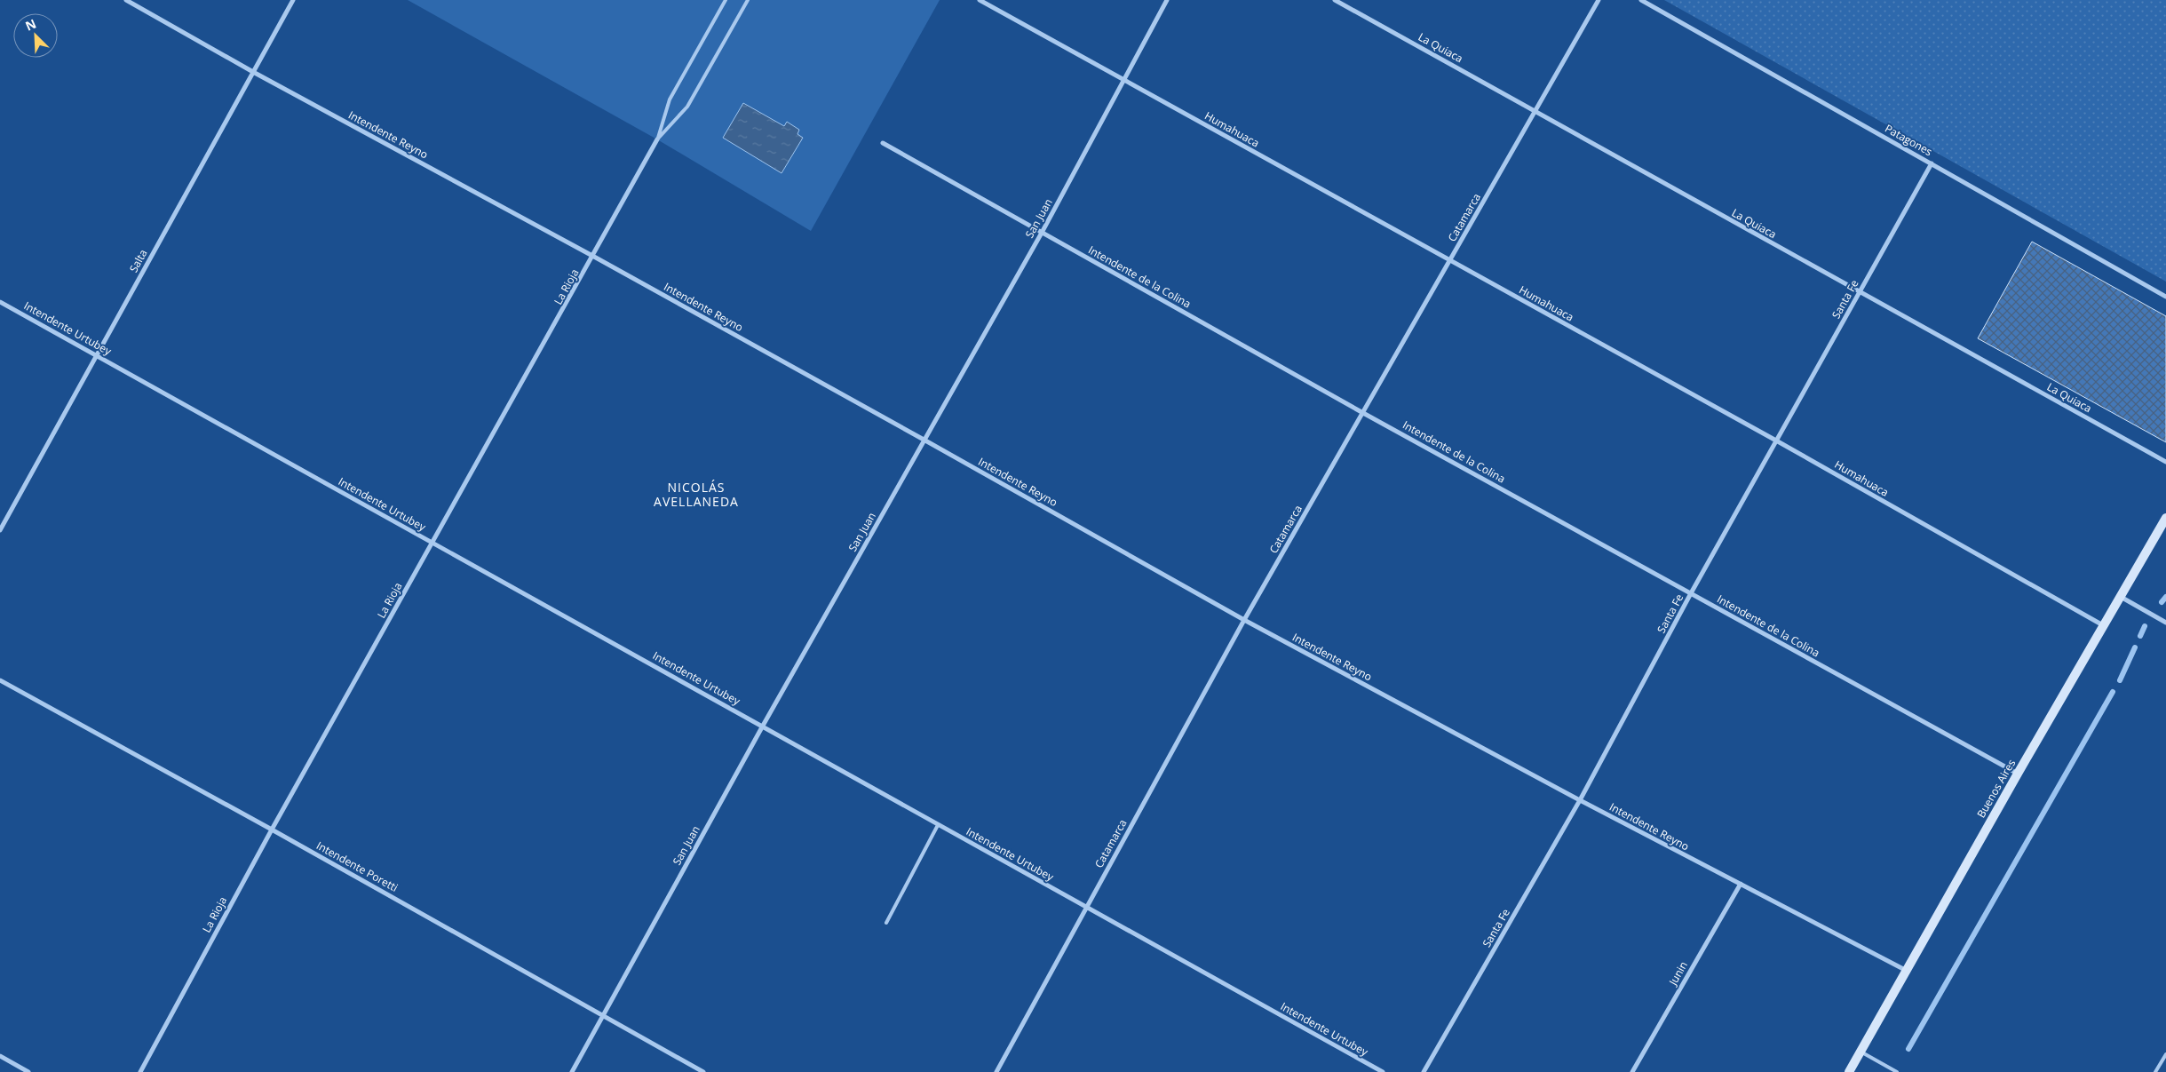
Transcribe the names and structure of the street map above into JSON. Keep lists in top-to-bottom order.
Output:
{
  "streets": {
    "main road": ["Buenos Aires"],
    "street": [
      "La Quiaca",
      "Humahuaca",
      "Intendente Reyno",
      "Patagones",
      "Catamarca",
      "San Juan",
      "Salta",
      "Intendente de la Colina",
      "La Rioja",
      "Santa Fe",
      "Intendente Urtubey",
      "Intendente Poretti",
      "Junin"
    ]
  },
  "crossings": [
    ["La Quiaca", "Catamarca"],
    ["La Quiaca", "Santa Fe"],
    ["Humahuaca", "Catamarca"],
    ["Humahuaca", "San Juan"],
    ["Humahuaca", "Santa Fe"],
    ["Humahuaca", "Buenos Aires"],
    ["Intendente Reyno", "Catamarca"],
    ["Intendente Reyno", "San Juan"],
    ["Intendente Reyno", "Salta"],
    ["Intendente Reyno", "La Rioja"],
    ["Intendente Reyno", "Santa Fe"],
    ["Intendente Reyno", "Buenos Aires"],
    ["Intendente Reyno", "Junin"],
    ["Patagones", "Santa Fe"],
    ["Catamarca", "Intendente de la Colina"],
    ["Catamarca", "Intendente Urtubey"],
    ["San Juan", "Intendente de la Colina"],
    ["San Juan", "Intendente Urtubey"],
    ["San Juan", "Intendente Poretti"],
    ["Salta", "Intendente Urtubey"],
    ["Intendente de la Colina", "Santa Fe"],
    ["Intendente de la Colina", "Buenos Aires"],
    ["La Rioja", "Intendente Urtubey"],
    ["La Rioja", "Intendente Poretti"]
  ],
  "districts": ["NICOLÁS AVELLANEDA"],
  "north": "top left"
}
